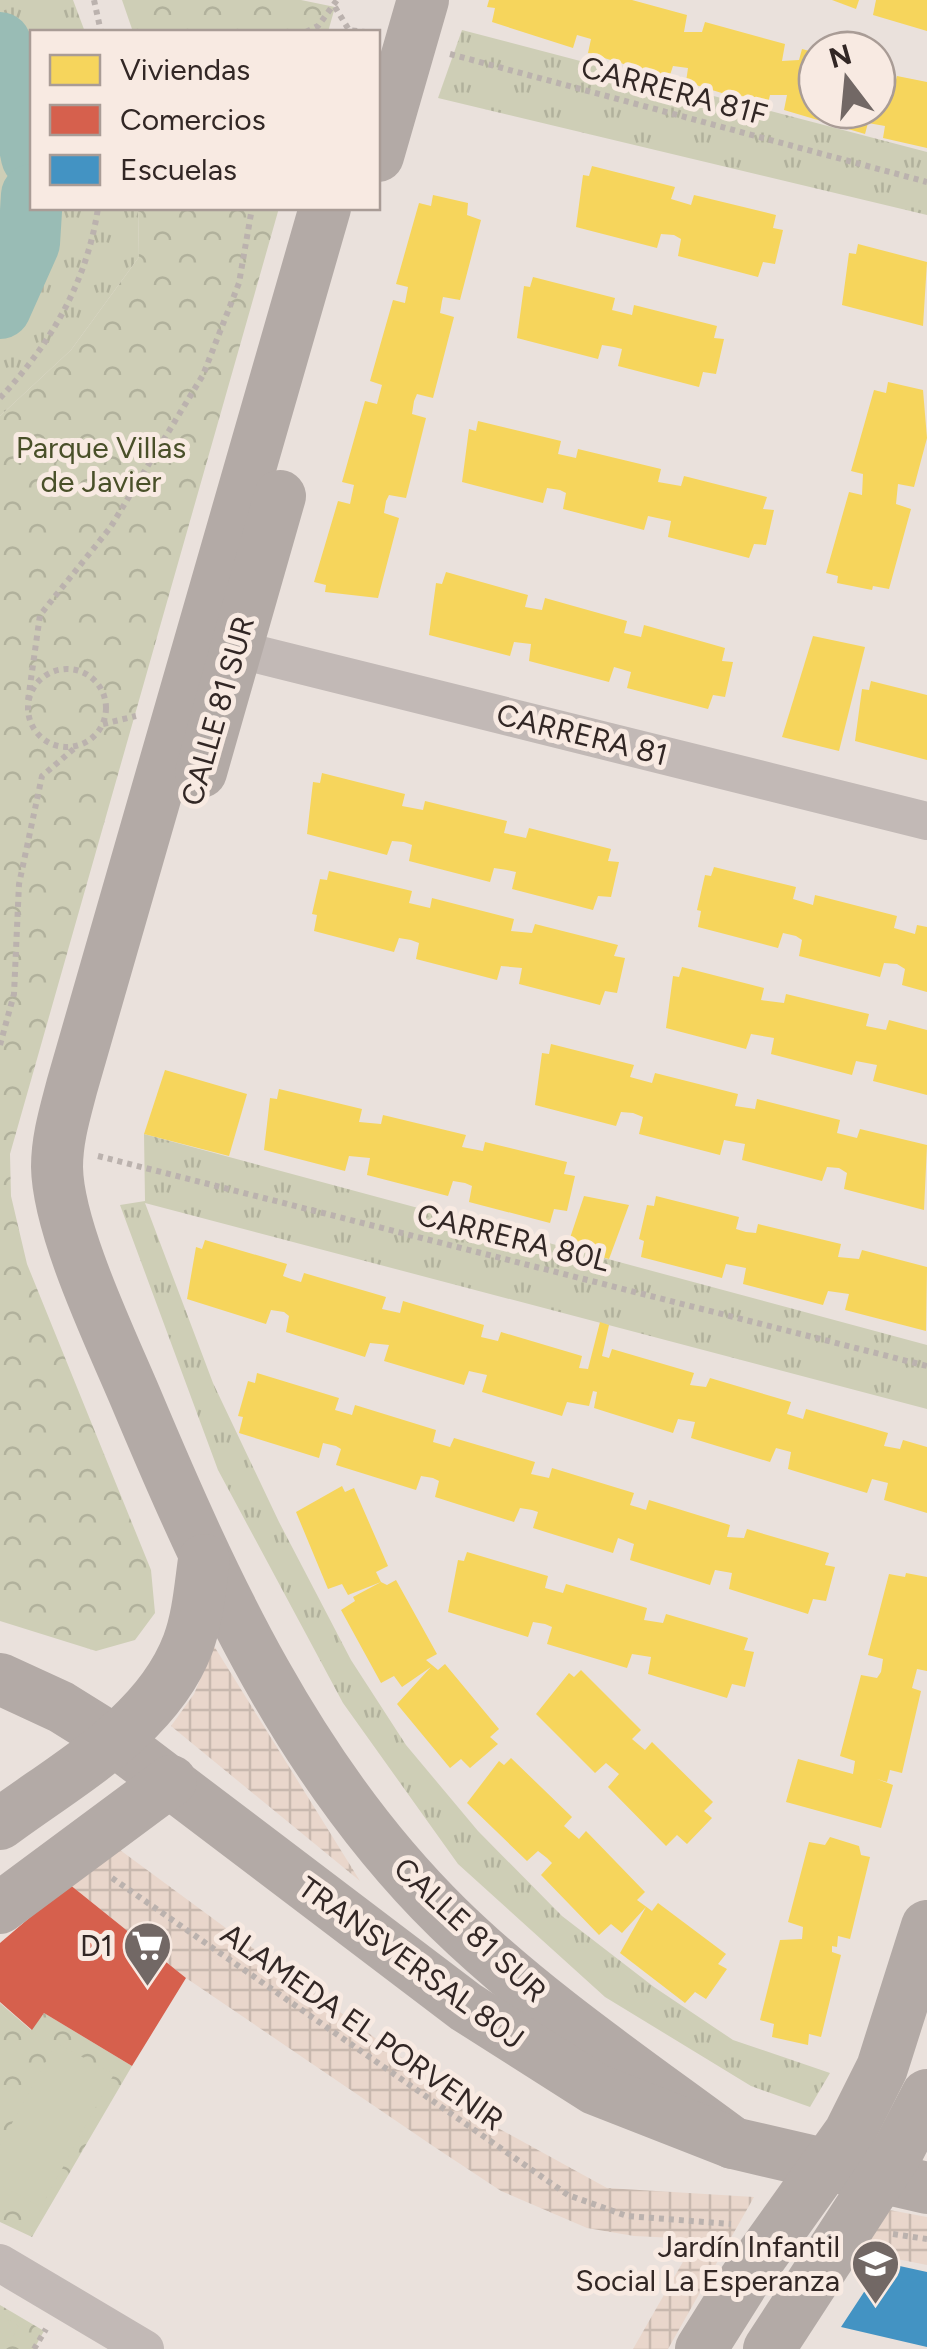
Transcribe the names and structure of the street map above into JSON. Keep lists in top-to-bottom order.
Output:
{
  "streets": {
    "street": ["CALLE 81 SUR", "CARRERA 81", "TRANSVERSAL 80J"],
    "path": ["CARRERA 81F", "CARRERA 80L", "ALAMEDA EL PORVENIR"]
  },
  "crossings": [
    ["CALLE 81 SUR", "CARRERA 81"],
    ["CALLE 81 SUR", "CARRERA 80L"],
    ["CALLE 81 SUR", "TRANSVERSAL 80J"]
  ],
  "parks": ["Parque Villas de Javier"],
  "places": {
    "supermarket": ["D1"],
    "school or university": ["Jardín Infantil Social La Esperanza"]
  },
  "legend": ["Viviendas", "Comercios", "Escuelas"],
  "north": "top"
}
